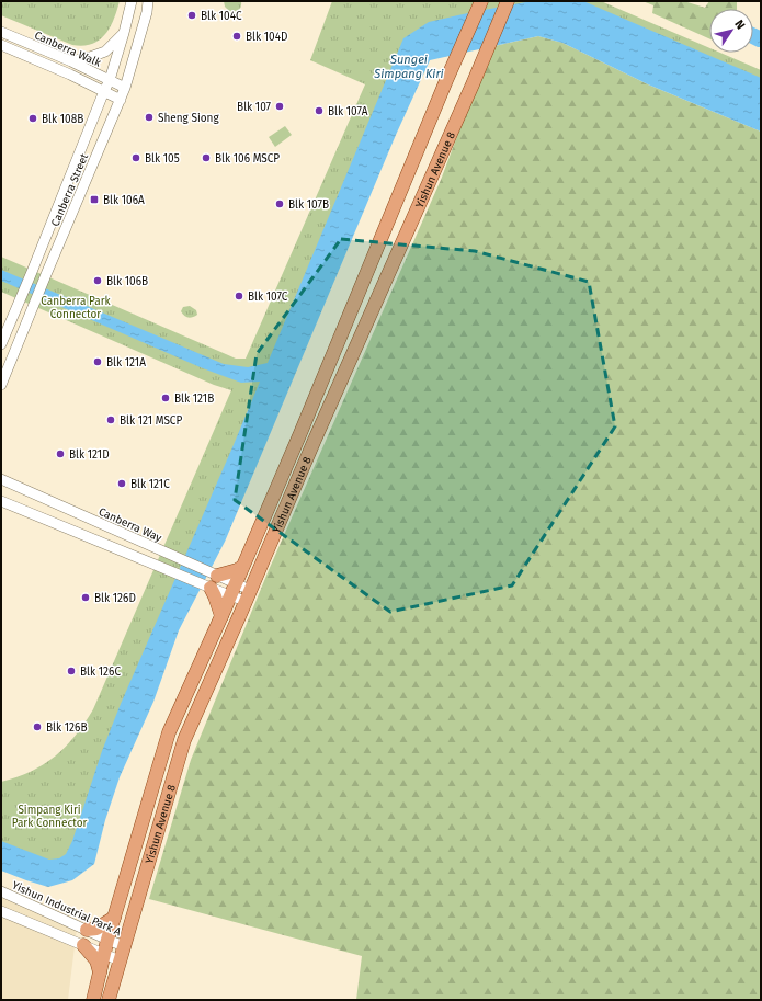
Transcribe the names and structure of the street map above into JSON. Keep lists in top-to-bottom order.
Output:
{
  "streets": {
    "main road": ["Yishun Avenue 8"],
    "street": [
      "Canberra Walk",
      "Canberra Street",
      "Canberra Way",
      "Yishun Industrial Park A"
    ]
  },
  "crossings": [
    ["Canberra Walk", "Canberra Street"],
    ["Yishun Avenue 8", "Canberra Way"],
    ["Yishun Avenue 8", "Yishun Industrial Park A"]
  ],
  "water": ["Sungei Simpang Kiri"],
  "parks": ["Canberra Park Connector", "Simpang Kiri Park Connector"],
  "places": {
    "other": [
      "Blk 104C",
      "Blk 104D",
      "Blk 107",
      "Blk 107A",
      "Sheng Siong",
      "Blk 108B",
      "Blk 105",
      "Blk 106 MSCP",
      "Blk 107B",
      "Blk 106B",
      "Blk 107C",
      "Blk 121A",
      "Blk 121B",
      "Blk 121 MSCP",
      "Blk 121D",
      "Blk 121C",
      "Blk 126D",
      "Blk 126C",
      "Blk 126B"
    ],
    "transit": ["Blk 106A"]
  },
  "north": "top right"
}
